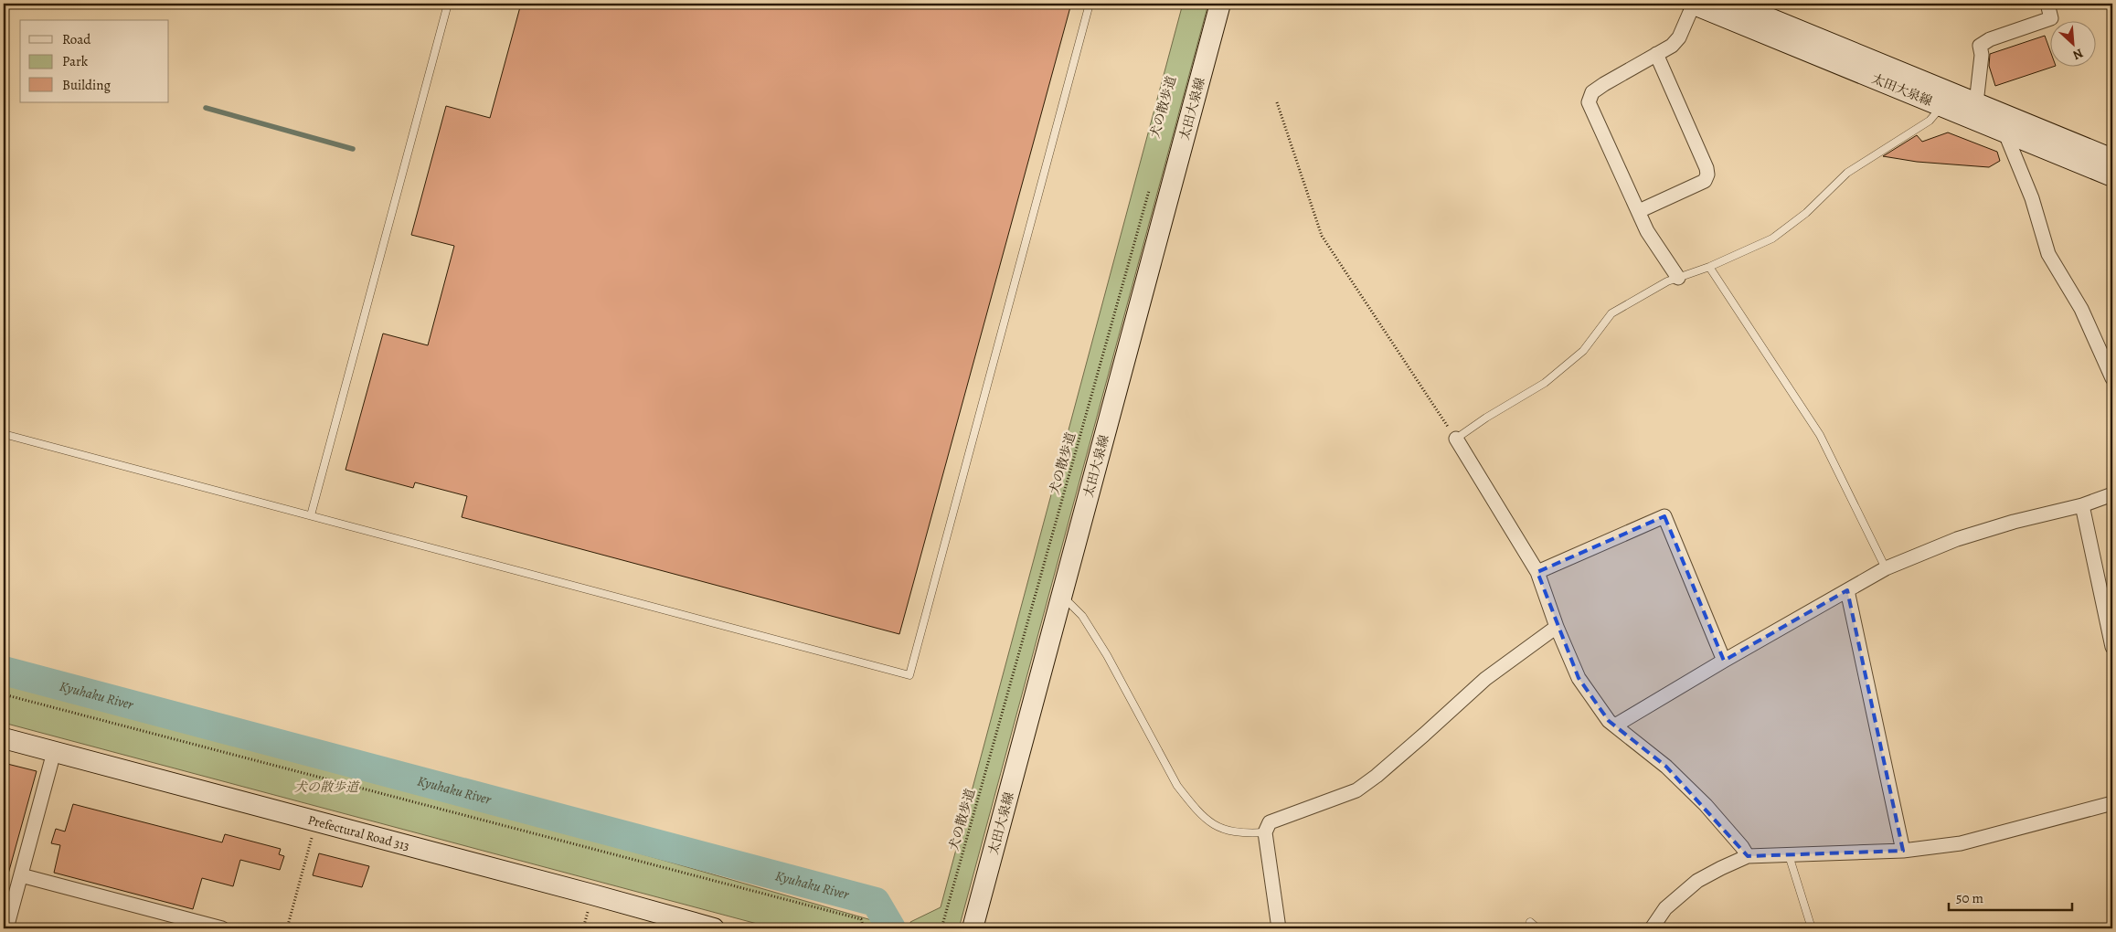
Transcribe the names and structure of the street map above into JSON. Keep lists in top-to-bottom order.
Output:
{
  "streets": {
    "main road": ["太田大泉線", "Prefectural Road 313"],
    "path": ["犬の散歩道"]
  },
  "water": ["Kyuhaku River"],
  "parks": ["犬の散歩道"],
  "legend": ["Road", "Park", "Building"],
  "scale_bar": "50 m",
  "north": "bottom right"
}
